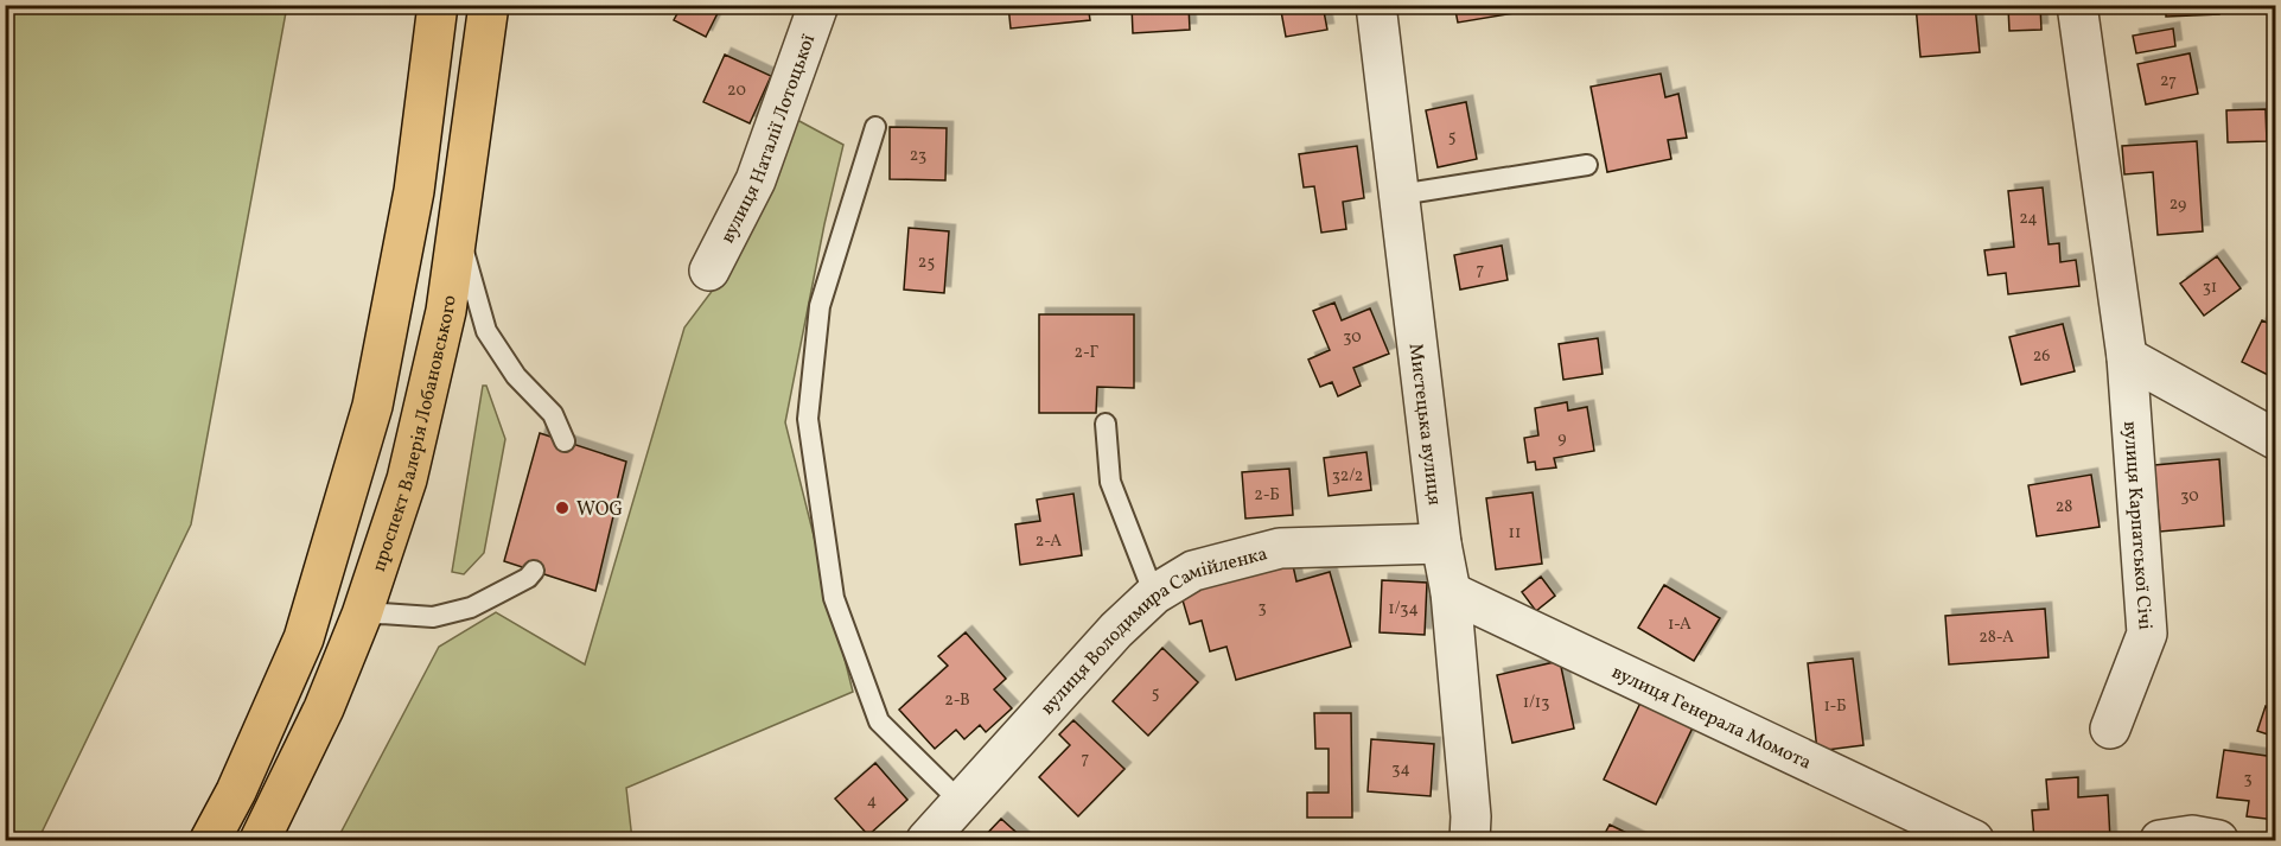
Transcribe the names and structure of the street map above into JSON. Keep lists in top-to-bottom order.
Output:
{
  "streets": {
    "main road": ["проспект Валерія Лобановського"],
    "street": [
      "вулиця Наталії Лотоцької",
      "Мистецька вулиця",
      "вулиця Карпатської Січі",
      "вулиця Володимира Самійленка",
      "вулиця Генерала Момота"
    ]
  },
  "crossings": [
    ["Мистецька вулиця", "вулиця Володимира Самійленка"],
    ["Мистецька вулиця", "вулиця Генерала Момота"]
  ],
  "places": ["WOG"],
  "house_numbers": [
    "27",
    "20",
    "5",
    "23",
    "29",
    "24",
    "25",
    "7",
    "31",
    "30",
    "2-Г",
    "26",
    "9",
    "32/2",
    "2-Б",
    "30",
    "28",
    "11",
    "2-А",
    "3",
    "1/34",
    "1-А",
    "28-А",
    "5",
    "2-В",
    "1/13",
    "1-Б",
    "7",
    "34",
    "3",
    "4"
  ]
}
